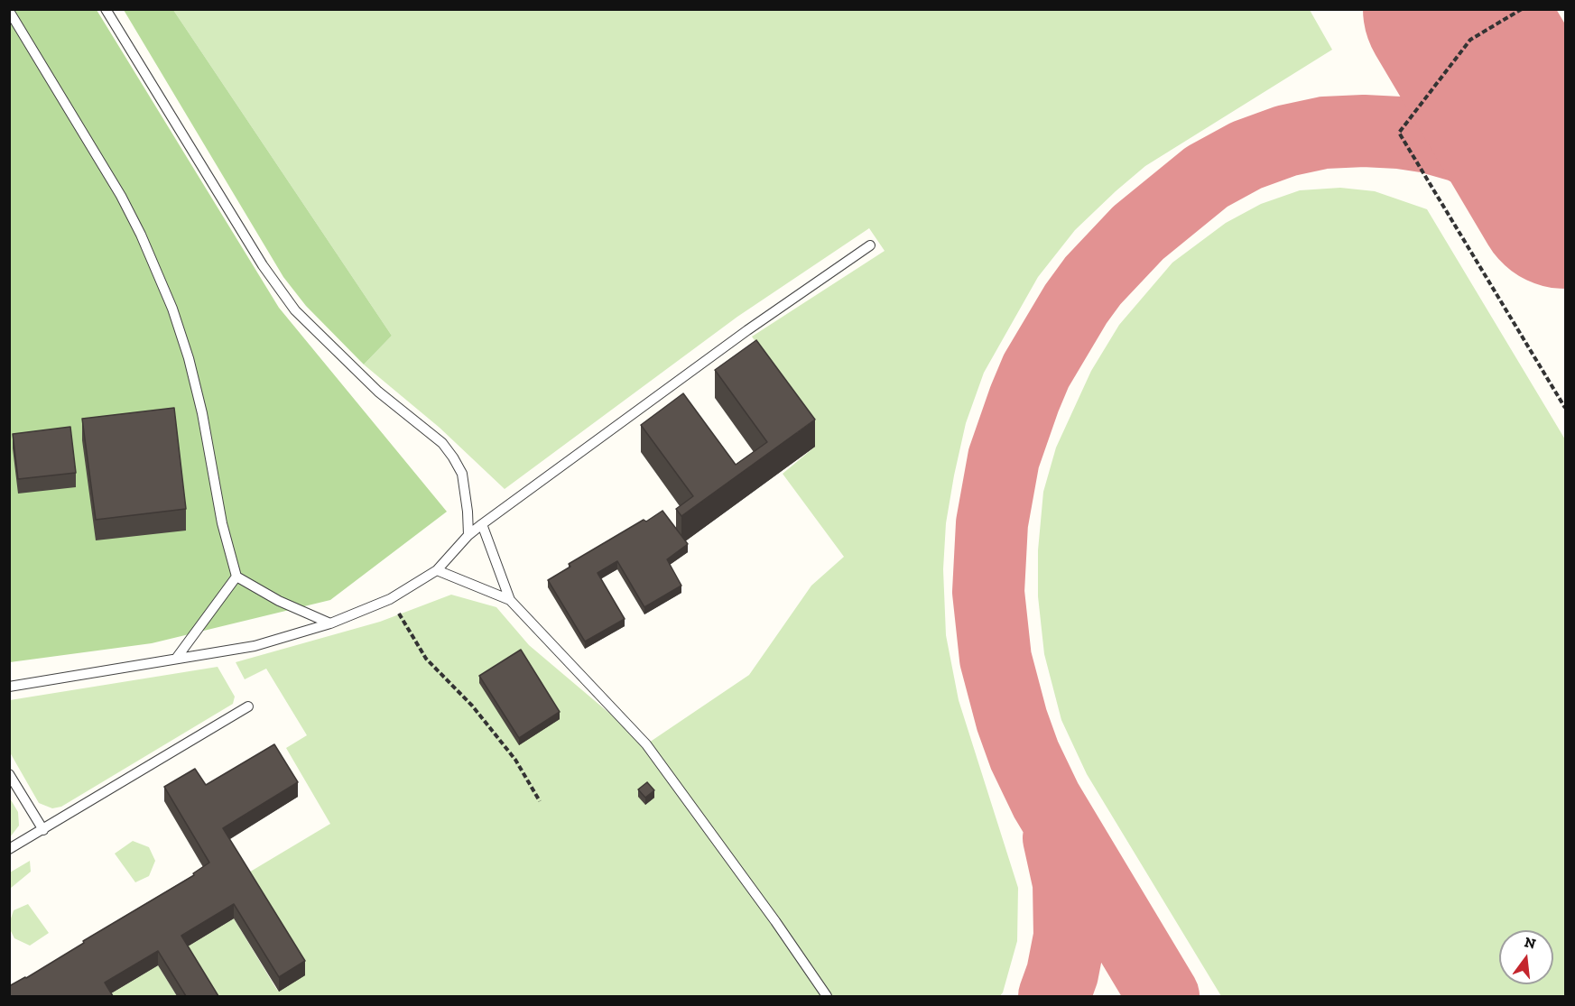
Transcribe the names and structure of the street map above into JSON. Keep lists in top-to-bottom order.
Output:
{
  "north": "top"
}
